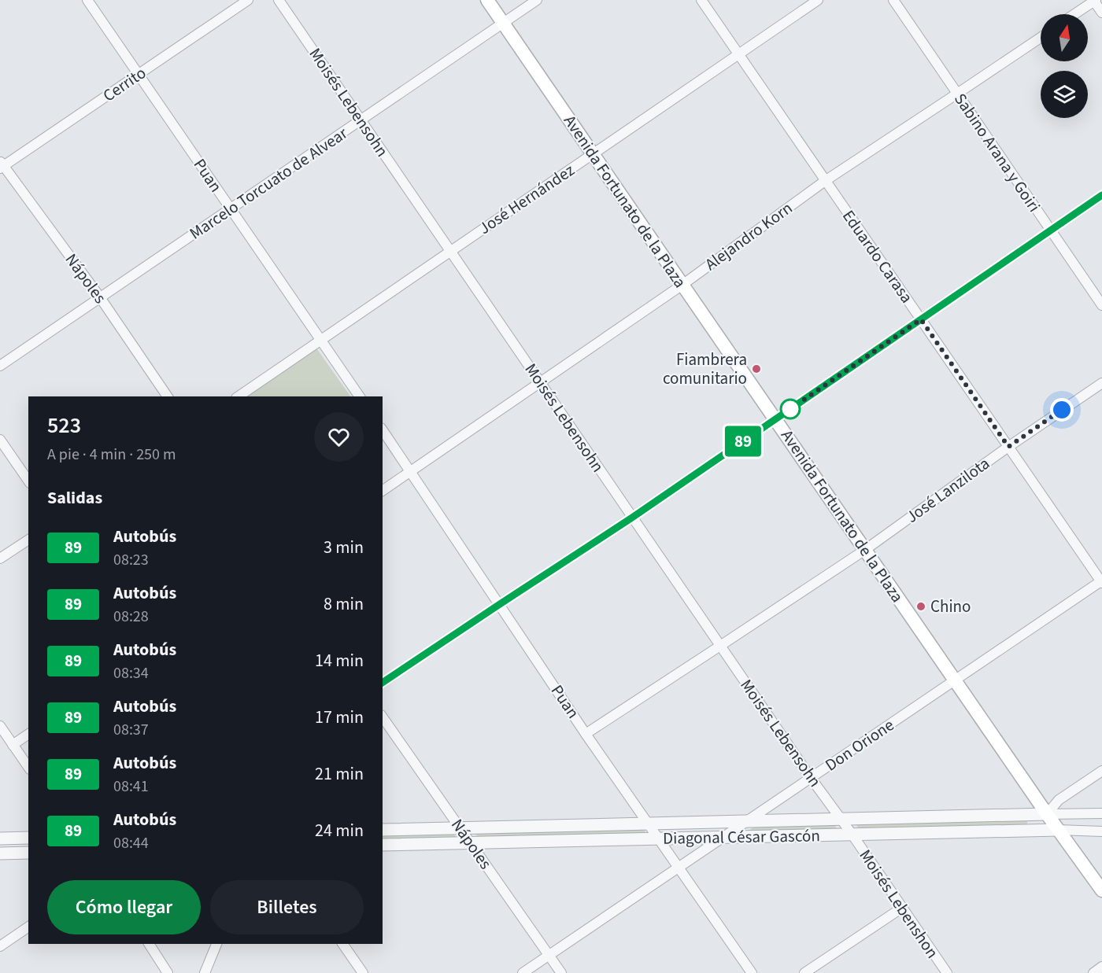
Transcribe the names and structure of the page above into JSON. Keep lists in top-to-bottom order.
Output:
{
  "streets": {
    "main road": ["Avenida Fortunato de la Plaza"],
    "street": [
      "Cerrito",
      "Moisés Lebensohn",
      "Sabino Arana y Goiri",
      "Puan",
      "Marcelo Torcuato de Alvear",
      "José Hernández",
      "Alejandro Korn",
      "Eduardo Carasa",
      "Nápoles",
      "José Lanzilota",
      "Don Orione",
      "Diagonal César Gascón",
      "Moisés Lebenshon"
    ]
  },
  "crossings": [
    ["Cerrito", "Puan"],
    ["Cerrito", "Nápoles"],
    ["Moisés Lebensohn", "Marcelo Torcuato de Alvear"],
    ["Moisés Lebensohn", "José Hernández"],
    ["Moisés Lebensohn", "Alejandro Korn"],
    ["Moisés Lebensohn", "José Lanzilota"],
    ["Moisés Lebensohn", "Don Orione"],
    ["Moisés Lebensohn", "Diagonal César Gascón"],
    ["Moisés Lebensohn", "Moisés Lebenshon"],
    ["Sabino Arana y Goiri", "Alejandro Korn"],
    ["Puan", "Marcelo Torcuato de Alvear"],
    ["Puan", "José Hernández"],
    ["Puan", "Alejandro Korn"],
    ["Puan", "José Lanzilota"],
    ["Puan", "Don Orione"],
    ["Puan", "Diagonal César Gascón"],
    ["Marcelo Torcuato de Alvear", "Avenida Fortunato de la Plaza"],
    ["Marcelo Torcuato de Alvear", "Nápoles"],
    ["José Hernández", "Avenida Fortunato de la Plaza"],
    ["José Hernández", "Eduardo Carasa"],
    ["Avenida Fortunato de la Plaza", "Alejandro Korn"],
    ["Avenida Fortunato de la Plaza", "José Lanzilota"],
    ["Avenida Fortunato de la Plaza", "Don Orione"],
    ["Avenida Fortunato de la Plaza", "Diagonal César Gascón"],
    ["Alejandro Korn", "Eduardo Carasa"],
    ["Eduardo Carasa", "José Lanzilota"],
    ["Eduardo Carasa", "Don Orione"],
    ["Nápoles", "Don Orione"],
    ["Nápoles", "Diagonal César Gascón"],
    ["Don Orione", "Diagonal César Gascón"],
    ["Diagonal César Gascón", "Moisés Lebenshon"]
  ],
  "places": ["Fiambrera comunitario", "Chino"],
  "lines": ["bus line 89"],
  "north": "top",
  "page": {
    "on_map": "89",
    "heading": [
      ["523", "A pie · 4 min · 250 m"],
      "Salidas"
    ],
    "list": [
      {
        "mark": "89",
        "name": "Autobús",
        "note": "08:23",
        "value": "3 min"
      },
      {
        "mark": "89",
        "name": "Autobús",
        "note": "08:28",
        "value": "8 min"
      },
      {
        "mark": "89",
        "name": "Autobús",
        "note": "08:34",
        "value": "14 min"
      },
      {
        "mark": "89",
        "name": "Autobús",
        "note": "08:37",
        "value": "17 min"
      },
      {
        "mark": "89",
        "name": "Autobús",
        "note": "08:41",
        "value": "21 min"
      },
      {
        "mark": "89",
        "name": "Autobús",
        "note": "08:44",
        "value": "24 min"
      }
    ],
    "buttons": ["Cómo llegar", "Billetes"]
  }
}
